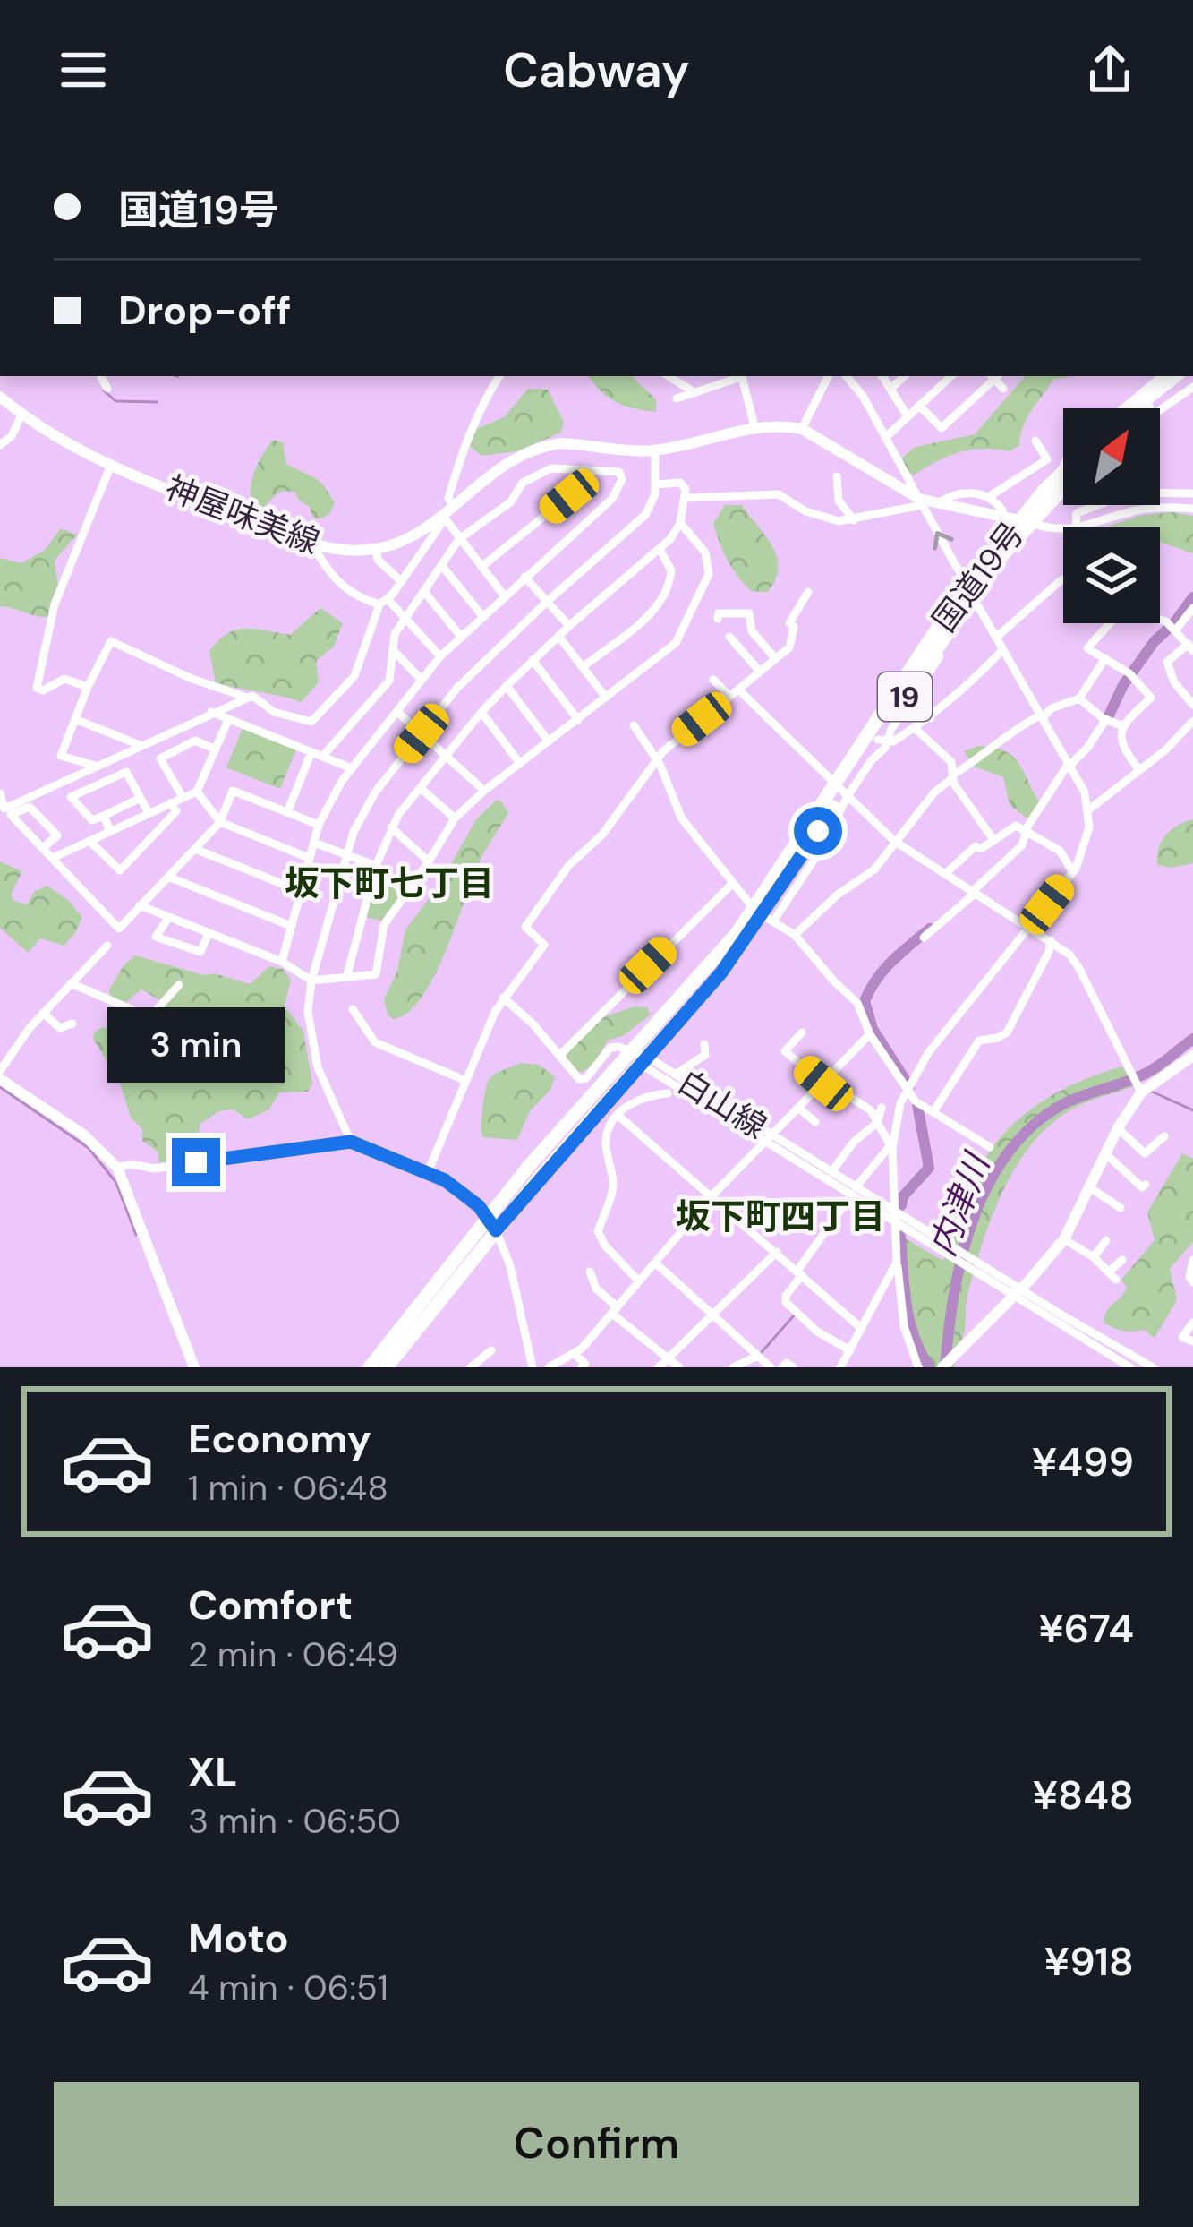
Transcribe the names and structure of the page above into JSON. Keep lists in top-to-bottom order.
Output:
{
  "streets": {
    "highway": ["国道19号", "19"],
    "main road": ["神屋味美線"],
    "street": ["白山線"]
  },
  "crossings": [
    ["国道19号", "白山線"]
  ],
  "districts": ["坂下町七丁目", "坂下町四丁目"],
  "water": ["内津川"],
  "north": "top right",
  "page": {
    "header": "Cabway",
    "banner": ["国道19号", "Drop-off"],
    "bubble": "3 min",
    "list": [
      {
        "name": "Economy",
        "note": "1 min · 06:48",
        "value": "¥499"
      },
      {
        "name": "Comfort",
        "note": "2 min · 06:49",
        "value": "¥674"
      },
      {
        "name": "XL",
        "note": "3 min · 06:50",
        "value": "¥848"
      },
      {
        "name": "Moto",
        "note": "4 min · 06:51",
        "value": "¥918"
      }
    ],
    "buttons": "Confirm"
  }
}
